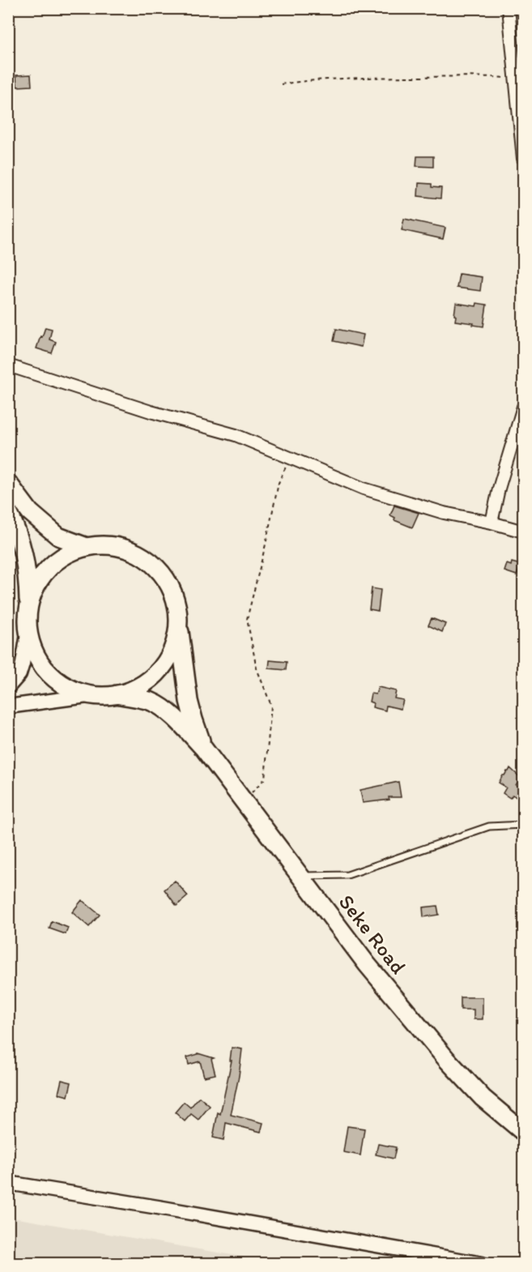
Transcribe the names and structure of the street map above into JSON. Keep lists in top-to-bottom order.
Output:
{
  "streets": {
    "main road": ["Seke Road"]
  }
}
